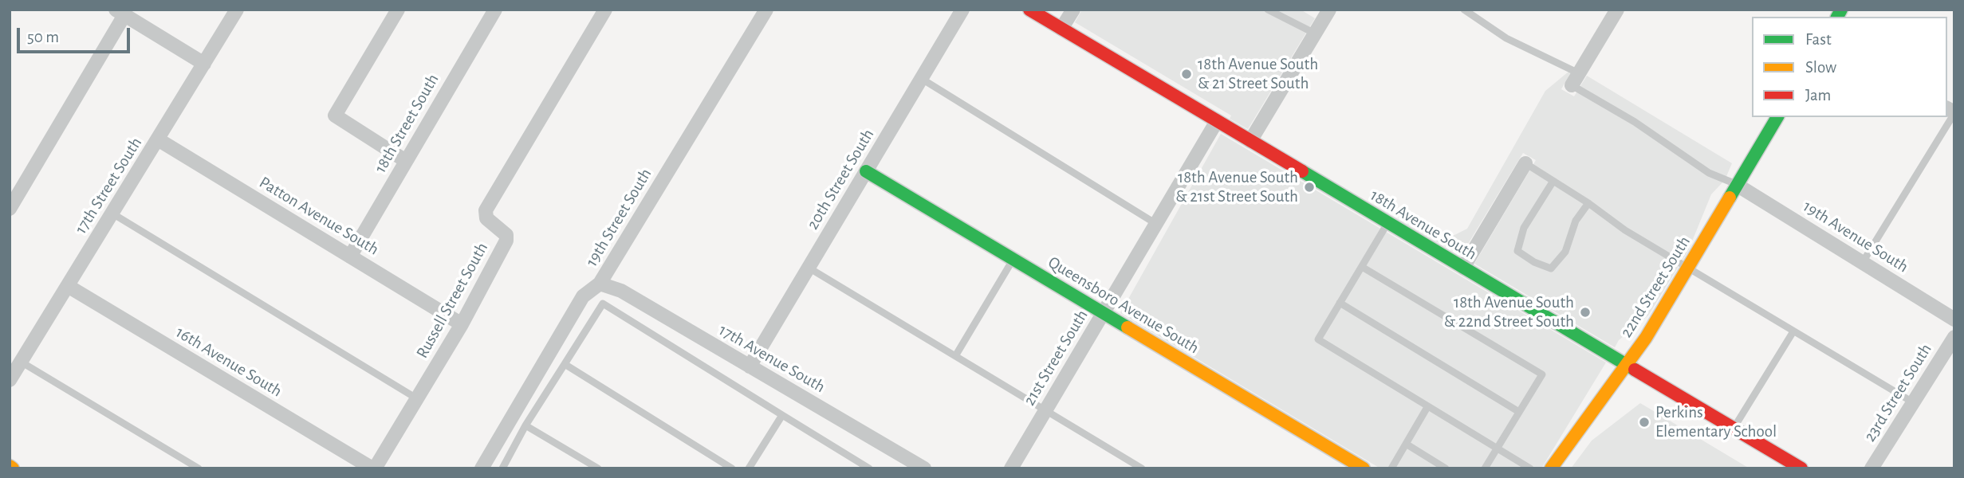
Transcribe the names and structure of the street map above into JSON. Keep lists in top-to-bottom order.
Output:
{
  "streets": {
    "street": [
      "18th Street South",
      "20th Street South",
      "17th Street South",
      "Patton Avenue South",
      "19th Street South",
      "18th Avenue South",
      "19th Avenue South",
      "22nd Street South",
      "Russell Street South",
      "Queensboro Avenue South",
      "21st Street South",
      "17th Avenue South",
      "16th Avenue South",
      "23rd Street South"
    ]
  },
  "crossings": [
    ["18th Street South", "Patton Avenue South"],
    ["20th Street South", "Queensboro Avenue South"],
    ["20th Street South", "17th Avenue South"],
    ["17th Street South", "Patton Avenue South"],
    ["17th Street South", "16th Avenue South"],
    ["Patton Avenue South", "Russell Street South"],
    ["19th Street South", "17th Avenue South"],
    ["18th Avenue South", "22nd Street South"],
    ["18th Avenue South", "21st Street South"],
    ["19th Avenue South", "22nd Street South"],
    ["Russell Street South", "16th Avenue South"],
    ["Queensboro Avenue South", "21st Street South"]
  ],
  "places": [
    "18th Avenue South & 21 Street South",
    "18th Avenue South & 21st Street South",
    "18th Avenue South & 22nd Street South",
    "Perkins Elementary School"
  ],
  "legend": ["Fast", "Slow", "Jam"],
  "scale_bar": "50 m"
}
